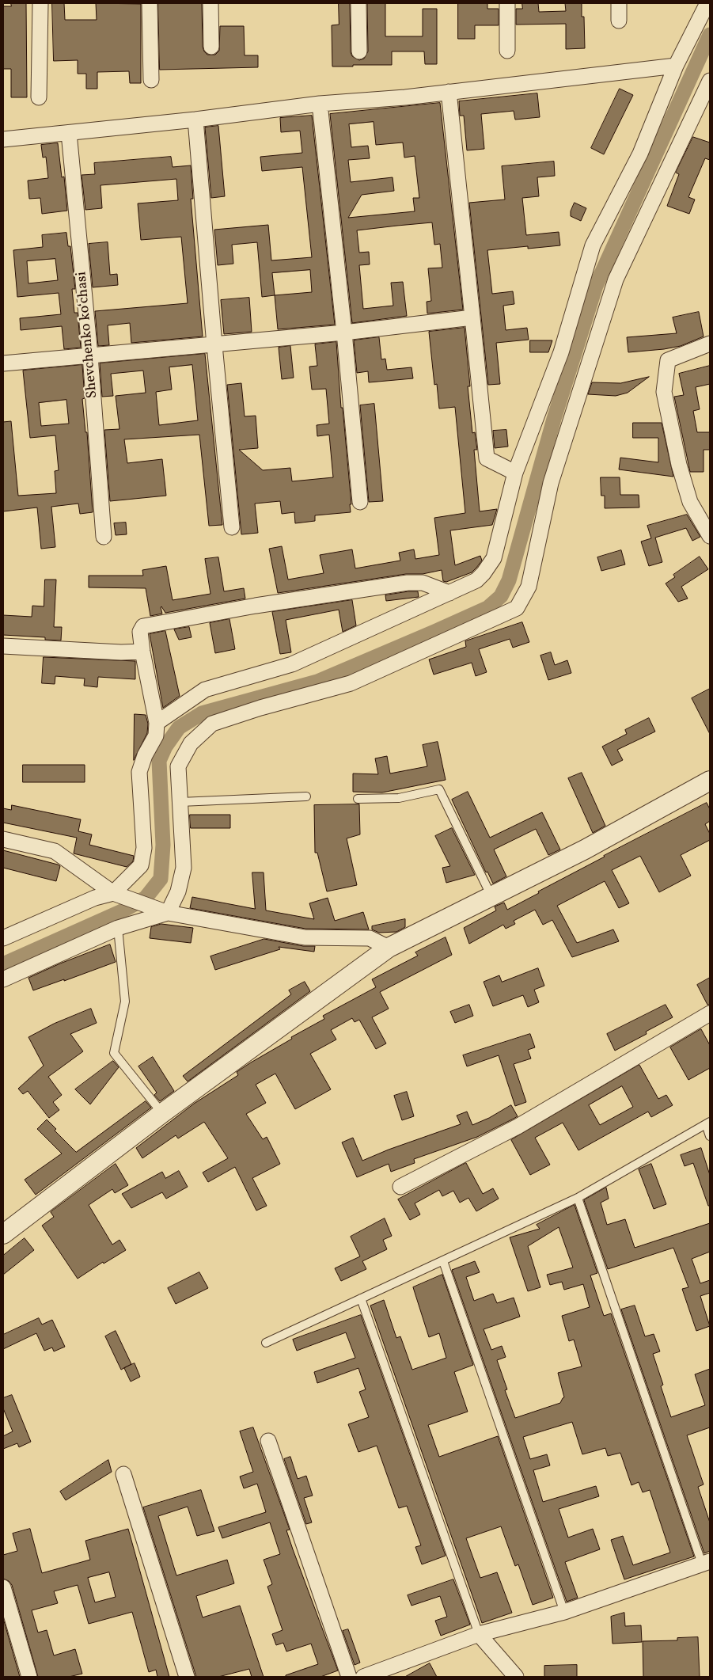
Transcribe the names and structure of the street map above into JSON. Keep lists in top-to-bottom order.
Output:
{
  "streets": {
    "street": ["Shevchenko koʻchasi"]
  }
}
